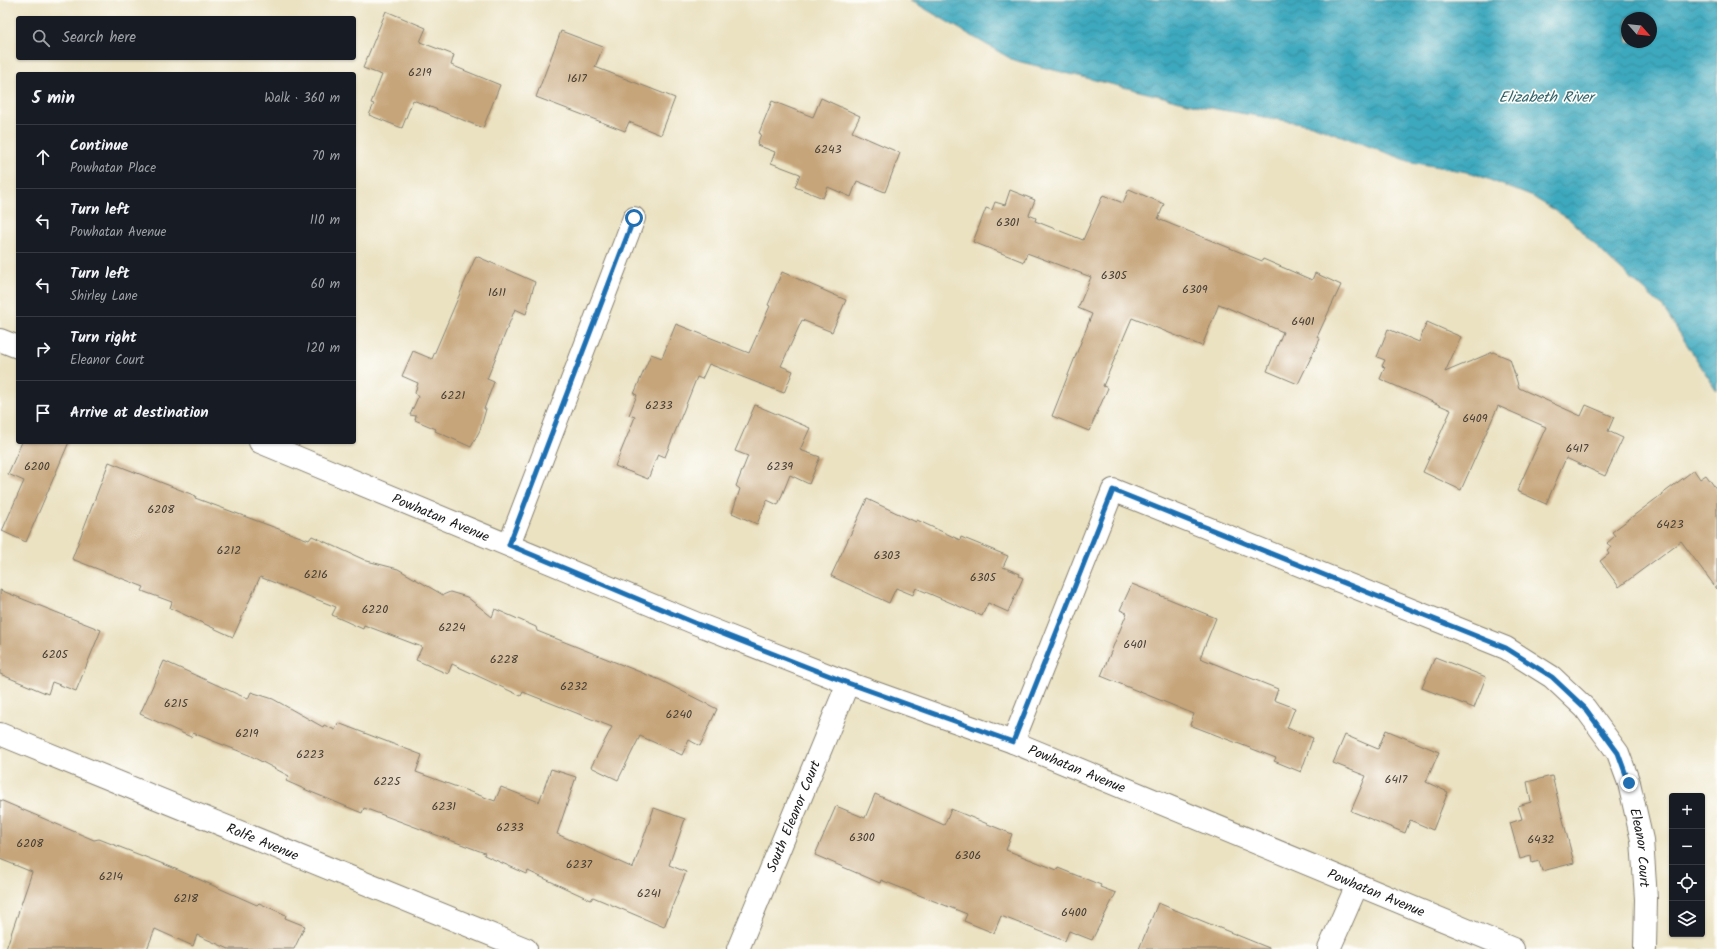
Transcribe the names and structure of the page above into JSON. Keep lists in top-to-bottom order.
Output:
{
  "streets": {
    "street": [
      "Powhatan Avenue",
      "South Eleanor Court",
      "Rolfe Avenue",
      "Eleanor Court"
    ]
  },
  "crossings": [
    ["Powhatan Avenue", "South Eleanor Court"],
    ["Powhatan Avenue", "Eleanor Court"]
  ],
  "water": ["Elizabeth River"],
  "house_numbers": [
    "6219",
    "1617",
    "6243",
    "6301",
    "6305",
    "6309",
    "1611",
    "6401",
    "6221",
    "6233",
    "6409",
    "6417",
    "6200",
    "6239",
    "6208",
    "6423",
    "6212",
    "6303",
    "6216",
    "6305",
    "6220",
    "6224",
    "6401",
    "6205",
    "6228",
    "6232",
    "6215",
    "6240",
    "6219",
    "6223",
    "6417",
    "6225",
    "6231",
    "6233",
    "6300",
    "6432",
    "6208",
    "6306",
    "6237",
    "6214",
    "6241",
    "6218",
    "6400"
  ],
  "north": "bottom right",
  "page": {
    "search": "Search here",
    "heading": ["5 min", "Walk · 360 m"],
    "list": [
      ["Continue", "Powhatan Place", "70 m"],
      ["Turn left", "Powhatan Avenue", "110 m"],
      ["Turn left", "Shirley Lane", "60 m"],
      ["Turn right", "Eleanor Court", "120 m"],
      "Arrive at destination"
    ],
    "map_buttons": ["+", "−"]
  }
}
